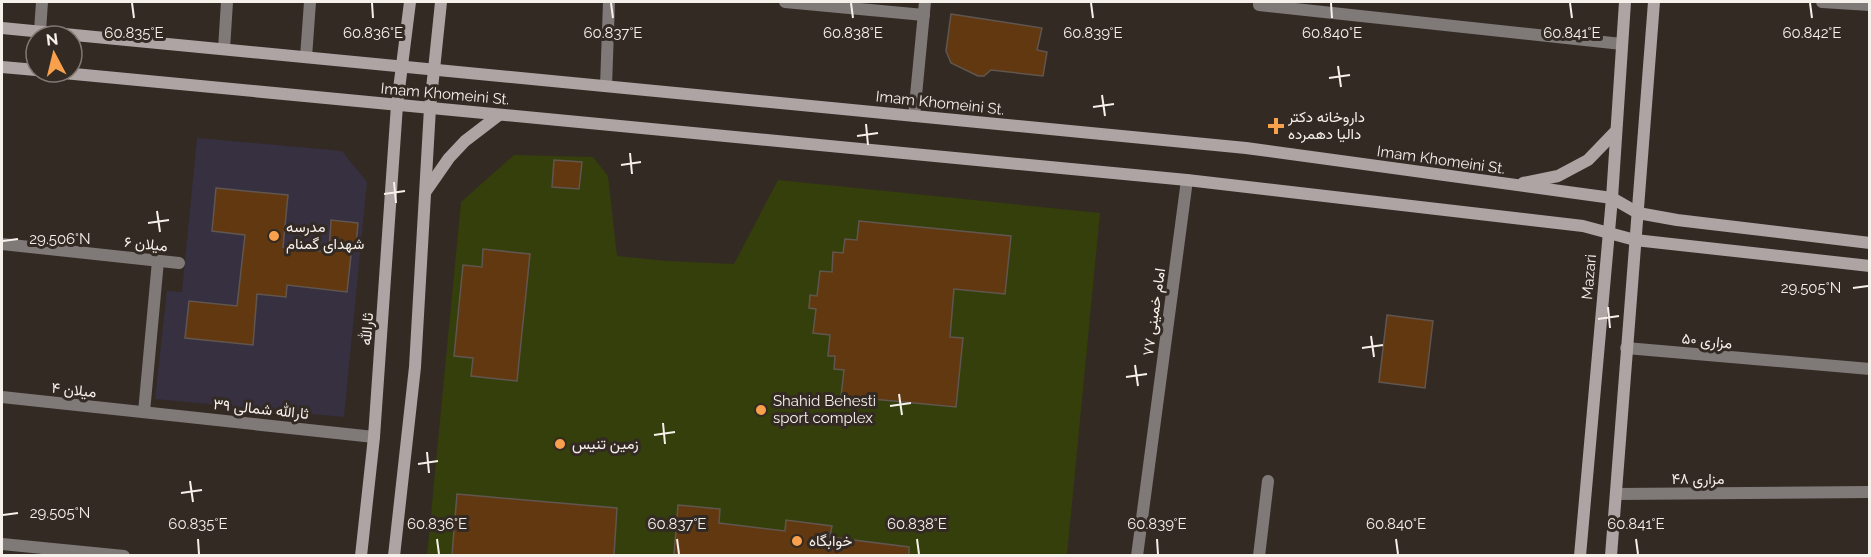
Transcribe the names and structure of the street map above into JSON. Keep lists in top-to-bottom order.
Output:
{
  "streets": {
    "main road": ["Imam Khomeini St.", "Mazari", "ثارالله"],
    "street": [
      "میلان ۶",
      "امام خمینی ۷۷",
      "مزاری ۵۰",
      "میلان ۴",
      "ثارالله شمالی ۳۹",
      "مزاری ۴۸"
    ]
  },
  "crossings": [
    ["Imam Khomeini St.", "Mazari"],
    ["Imam Khomeini St.", "امام خمینی ۷۷"],
    ["Imam Khomeini St.", "ثارالله"],
    ["ثارالله", "ثارالله شمالی ۳۹"],
    ["میلان ۴", "ثارالله شمالی ۳۹"]
  ],
  "places": {
    "health": ["داروخانه دکتر دالیا دهمرده"],
    "other": [
      "مدرسه شهدای گمنام",
      "Shahid Behesti sport complex",
      "زمین تنیس",
      "خوابگاه"
    ]
  },
  "north": "top",
  "coordinates": [
    "60.835°E",
    "60.836°E",
    "60.837°E",
    "60.838°E",
    "60.839°E",
    "60.840°E",
    "60.841°E",
    "60.842°E",
    "29.506°N",
    "29.505°N"
  ]
}
